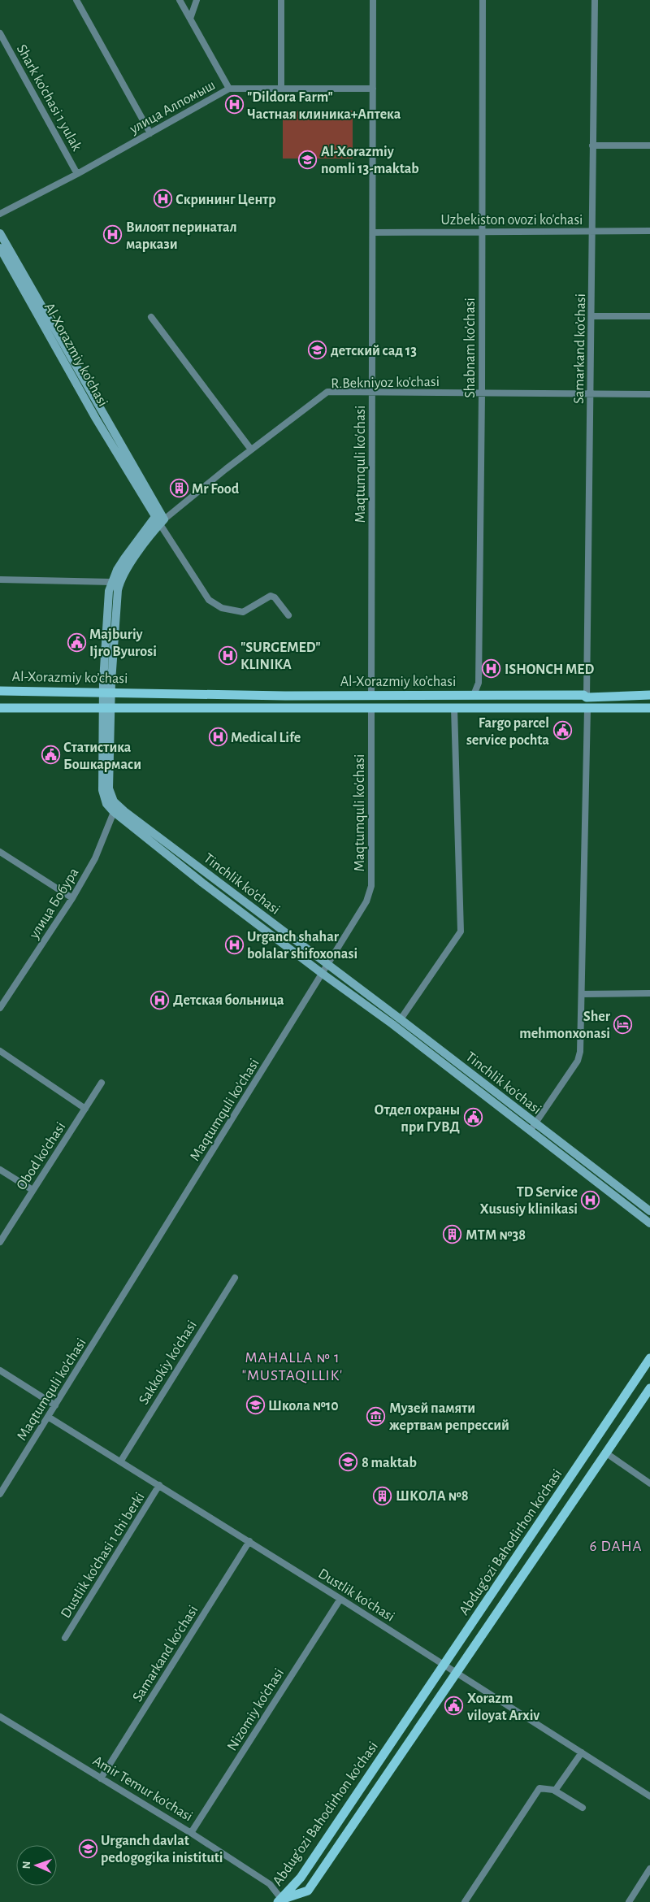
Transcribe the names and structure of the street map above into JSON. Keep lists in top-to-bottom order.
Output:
{
  "streets": {
    "main road": ["Al-Xorazmiy ko’chasi", "Tinchlik ko'chasi", "Abdug’ozi Bahodirhon ko’chasi"],
    "street": [
      "Shark ko'chasi 1 yulak",
      "улица Алпомыш",
      "Uzbekiston ovozi ko'chasi",
      "Shabnam ko’chasi",
      "Samarkand ko’chasi",
      "R.Bekniyoz ko'chasi",
      "Maqtumquli ko'chasi",
      "улица Бобура",
      "Obod ko'chasi",
      "Sakkokiy ko'chasi",
      "Dustlik ko'chasi 1 chi berki",
      "Dustlik ko'chasi",
      "Samarkand ko'chasi",
      "Nizomiy ko'chasi",
      "Amir Temur ko'chasi"
    ]
  },
  "crossings": [
    ["Shark ko'chasi 1 yulak", "улица Алпомыш"],
    ["улица Алпомыш", "Maqtumquli ko'chasi"],
    ["Uzbekiston ovozi ko'chasi", "Shabnam ko’chasi"],
    ["Uzbekiston ovozi ko'chasi", "Samarkand ko’chasi"],
    ["Uzbekiston ovozi ko'chasi", "Maqtumquli ko'chasi"],
    ["Shabnam ko’chasi", "Al-Xorazmiy ko’chasi"],
    ["Shabnam ko’chasi", "R.Bekniyoz ko'chasi"],
    ["Samarkand ko’chasi", "Al-Xorazmiy ko’chasi"],
    ["Samarkand ko’chasi", "R.Bekniyoz ko'chasi"],
    ["Al-Xorazmiy ko’chasi", "R.Bekniyoz ko'chasi"],
    ["Al-Xorazmiy ko’chasi", "Maqtumquli ko'chasi"],
    ["Al-Xorazmiy ko’chasi", "Tinchlik ko'chasi"],
    ["R.Bekniyoz ko'chasi", "Maqtumquli ko'chasi"],
    ["R.Bekniyoz ko'chasi", "Tinchlik ko'chasi"],
    ["Maqtumquli ko'chasi", "Tinchlik ko'chasi"],
    ["Maqtumquli ko'chasi", "Dustlik ko'chasi"],
    ["Tinchlik ko'chasi", "улица Бобура"],
    ["Sakkokiy ko'chasi", "Dustlik ko'chasi"],
    ["Abdug’ozi Bahodirhon ko’chasi", "Dustlik ko'chasi"],
    ["Abdug’ozi Bahodirhon ko’chasi", "Amir Temur ko'chasi"],
    ["Dustlik ko'chasi 1 chi berki", "Dustlik ko'chasi"],
    ["Dustlik ko'chasi", "Samarkand ko'chasi"],
    ["Dustlik ko'chasi", "Nizomiy ko'chasi"],
    ["Samarkand ko'chasi", "Amir Temur ko'chasi"],
    ["Nizomiy ko'chasi", "Amir Temur ko'chasi"]
  ],
  "districts": ["MAHALLA № 1 \"MUSTAQILLIK'", "6 DAHA"],
  "places": {
    "hospital": [
      "\"Dildora Farm\" Частная клиника+Аптека",
      "Скрининг Центр",
      "Вилоят перинатал маркази",
      "\"SURGEMED\" KLINIKA",
      "ISHONCH MED",
      "Medical Life",
      "Urganch shahar bolalar shifoxonasi",
      "Детская больница",
      "TD Service Xususiy klinikasi"
    ],
    "school or university": [
      "Аl-Xоrаzmiy nоmli 13-mаktаb",
      "детский сад 13",
      "Школа №10",
      "8 maktab",
      "Urganch davlat pedogogika inistituti"
    ],
    "building": ["Mr Food", "МТМ №38", "ШКОЛА №8"],
    "public building": [
      "Majburiy Ijro Byurosi",
      "Fargo parcel service pochta",
      "Статистика Бошкармаси",
      "Отдел охраны при ГУВД",
      "Xorazm viloyat Arxiv"
    ],
    "hotel": ["Sher mehmonxonasi"],
    "museum": ["Музей памяти жертвам репрессий"]
  },
  "north": "left"
}
